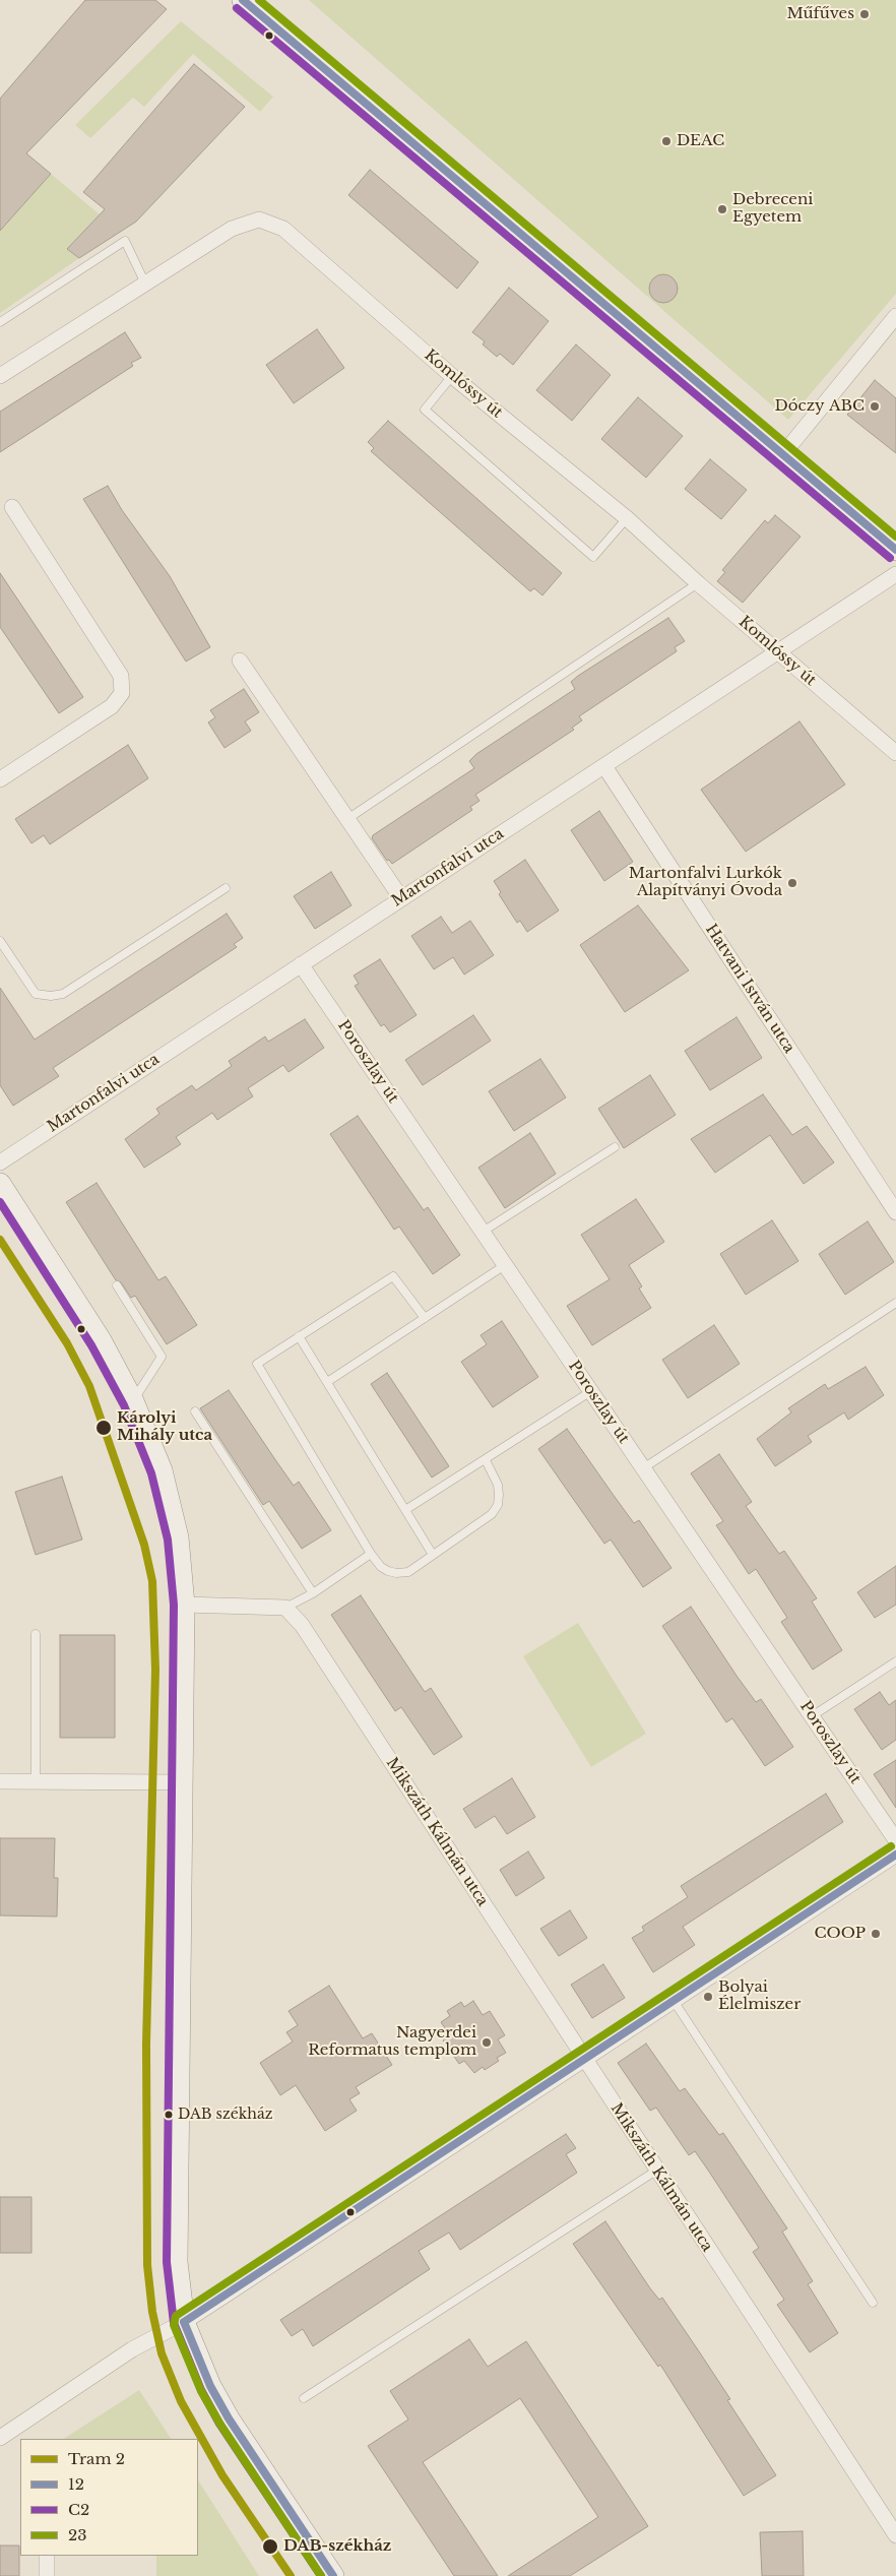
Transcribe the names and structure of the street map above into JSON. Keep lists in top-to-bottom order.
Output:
{
  "streets": {
    "street": [
      "Komlóssy út",
      "Martonfalvi utca",
      "Hatvani István utca",
      "Poroszlay út",
      "Mikszáth Kálmán utca"
    ]
  },
  "crossings": [
    ["Komlóssy út", "Martonfalvi utca"],
    ["Martonfalvi utca", "Hatvani István utca"],
    ["Martonfalvi utca", "Poroszlay út"]
  ],
  "places": [
    "Műfűves",
    "DEAC",
    "Debreceni Egyetem",
    "Dóczy ABC",
    "Martonfalvi Lurkók Alapítványi Óvoda",
    "Károlyi Mihály utca",
    "COOP",
    "Bolyai Élelmiszer",
    "Nagyerdei Reformatus templom",
    "DAB székház",
    "DAB-székház"
  ],
  "lines": [
    "transit line 12",
    "transit line 23",
    "transit line C2",
    "tram line 2"
  ],
  "legend": [
    "Tram 2",
    "12",
    "C2",
    "23"
  ]
}
